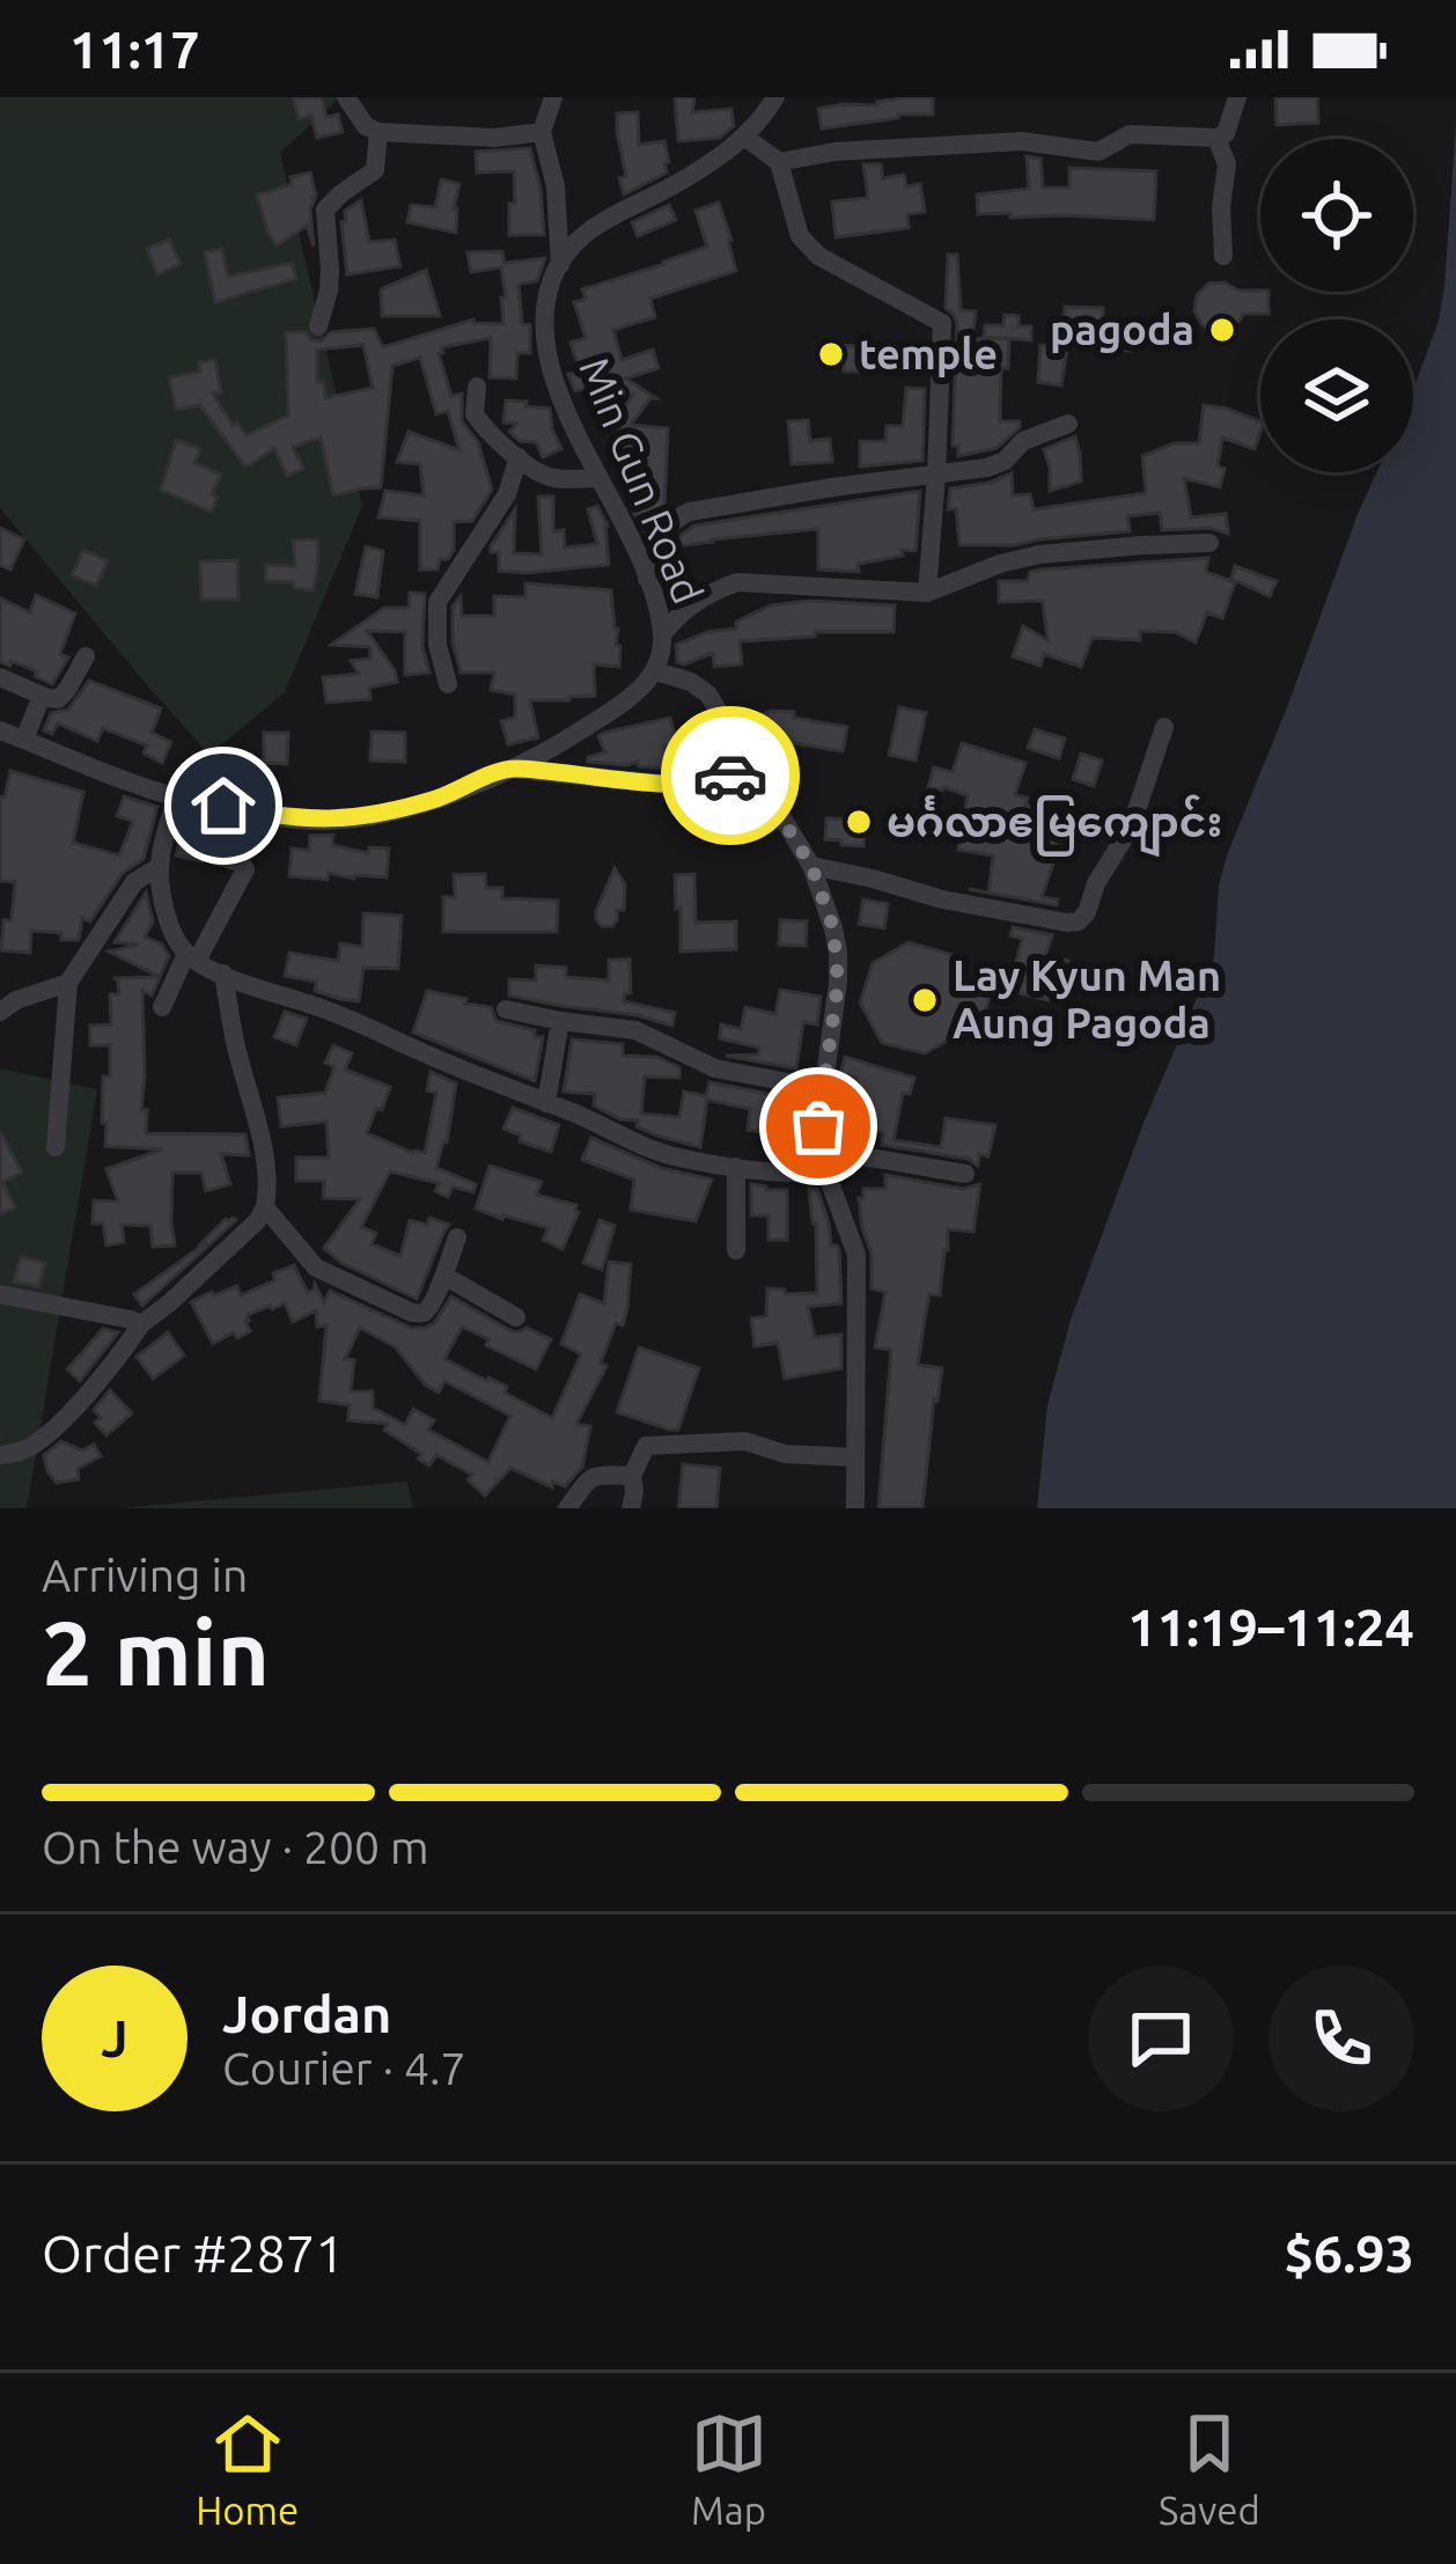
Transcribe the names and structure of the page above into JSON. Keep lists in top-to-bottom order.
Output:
{
  "streets": {
    "street": ["Min Gun Road"]
  },
  "places": [
    "pagoda",
    "temple",
    "မင်္ဂလာဧမြကျောင်း",
    "Lay Kyun Man Aung Pagoda"
  ],
  "page": {
    "status": "11:17",
    "heading": ["2 min", "Arriving in", "11:19–11:24"],
    "panel": [
      "Jordan",
      "Courier · 4.7",
      "Order #2871",
      "$6.93"
    ],
    "bar": "On the way · 200 m",
    "round": "J",
    "tabs": ["Home", "Map", "Saved"]
  }
}
